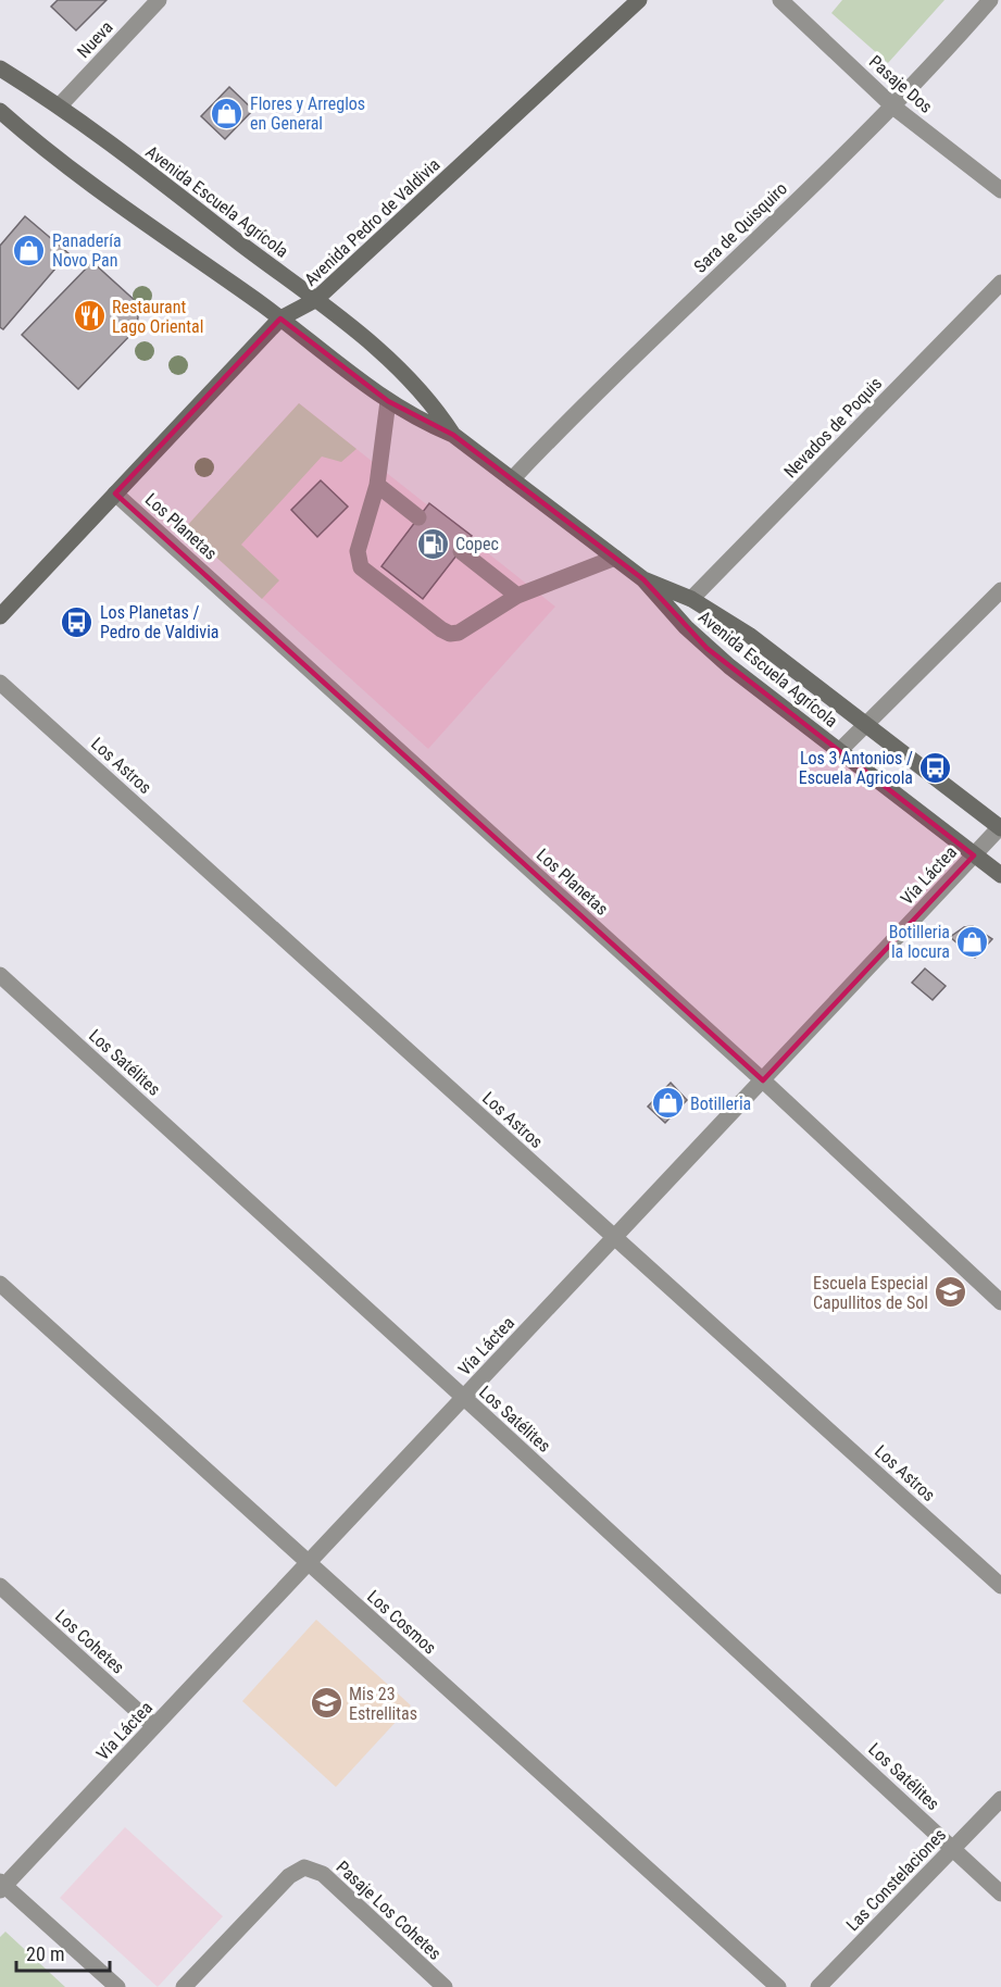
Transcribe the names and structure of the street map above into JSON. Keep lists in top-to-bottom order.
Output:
{
  "streets": {
    "main road": ["Avenida Escuela Agrícola", "Avenida Pedro de Valdivia"],
    "street": [
      "Nueva",
      "Pasaje Dos",
      "Sara de Quisquiro",
      "Nevados de Poquis",
      "Los Planetas",
      "Los Astros",
      "Vía Láctea",
      "Los Satélites",
      "Los Cosmos",
      "Los Cohetes",
      "Las Constelaciones",
      "Pasaje Los Cohetes"
    ]
  },
  "crossings": [
    ["Nueva", "Avenida Escuela Agrícola"],
    ["Pasaje Dos", "Sara de Quisquiro"],
    ["Avenida Escuela Agrícola", "Avenida Pedro de Valdivia"],
    ["Avenida Escuela Agrícola", "Sara de Quisquiro"],
    ["Avenida Escuela Agrícola", "Nevados de Poquis"],
    ["Avenida Escuela Agrícola", "Vía Láctea"],
    ["Avenida Pedro de Valdivia", "Los Planetas"],
    ["Los Planetas", "Vía Láctea"],
    ["Los Astros", "Vía Láctea"],
    ["Vía Láctea", "Los Satélites"],
    ["Vía Láctea", "Los Cosmos"],
    ["Vía Láctea", "Los Cohetes"],
    ["Los Satélites", "Las Constelaciones"]
  ],
  "places": {
    "shop": [
      "Flores y Arreglos en General",
      "Panadería Novo Pan",
      "Botilleria la locura",
      "Botilleria"
    ],
    "restaurant": ["Restaurant Lago Oriental"],
    "fuel station": ["Copec"],
    "bus stop": ["Los Planetas / Pedro de Valdivia", "Los 3 Antonios / Escuela Agricola"],
    "school or university": ["Escuela Especial Capullitos de Sol", "Mis 23 Estrellitas"]
  },
  "scale_bar": "20 m"
}
